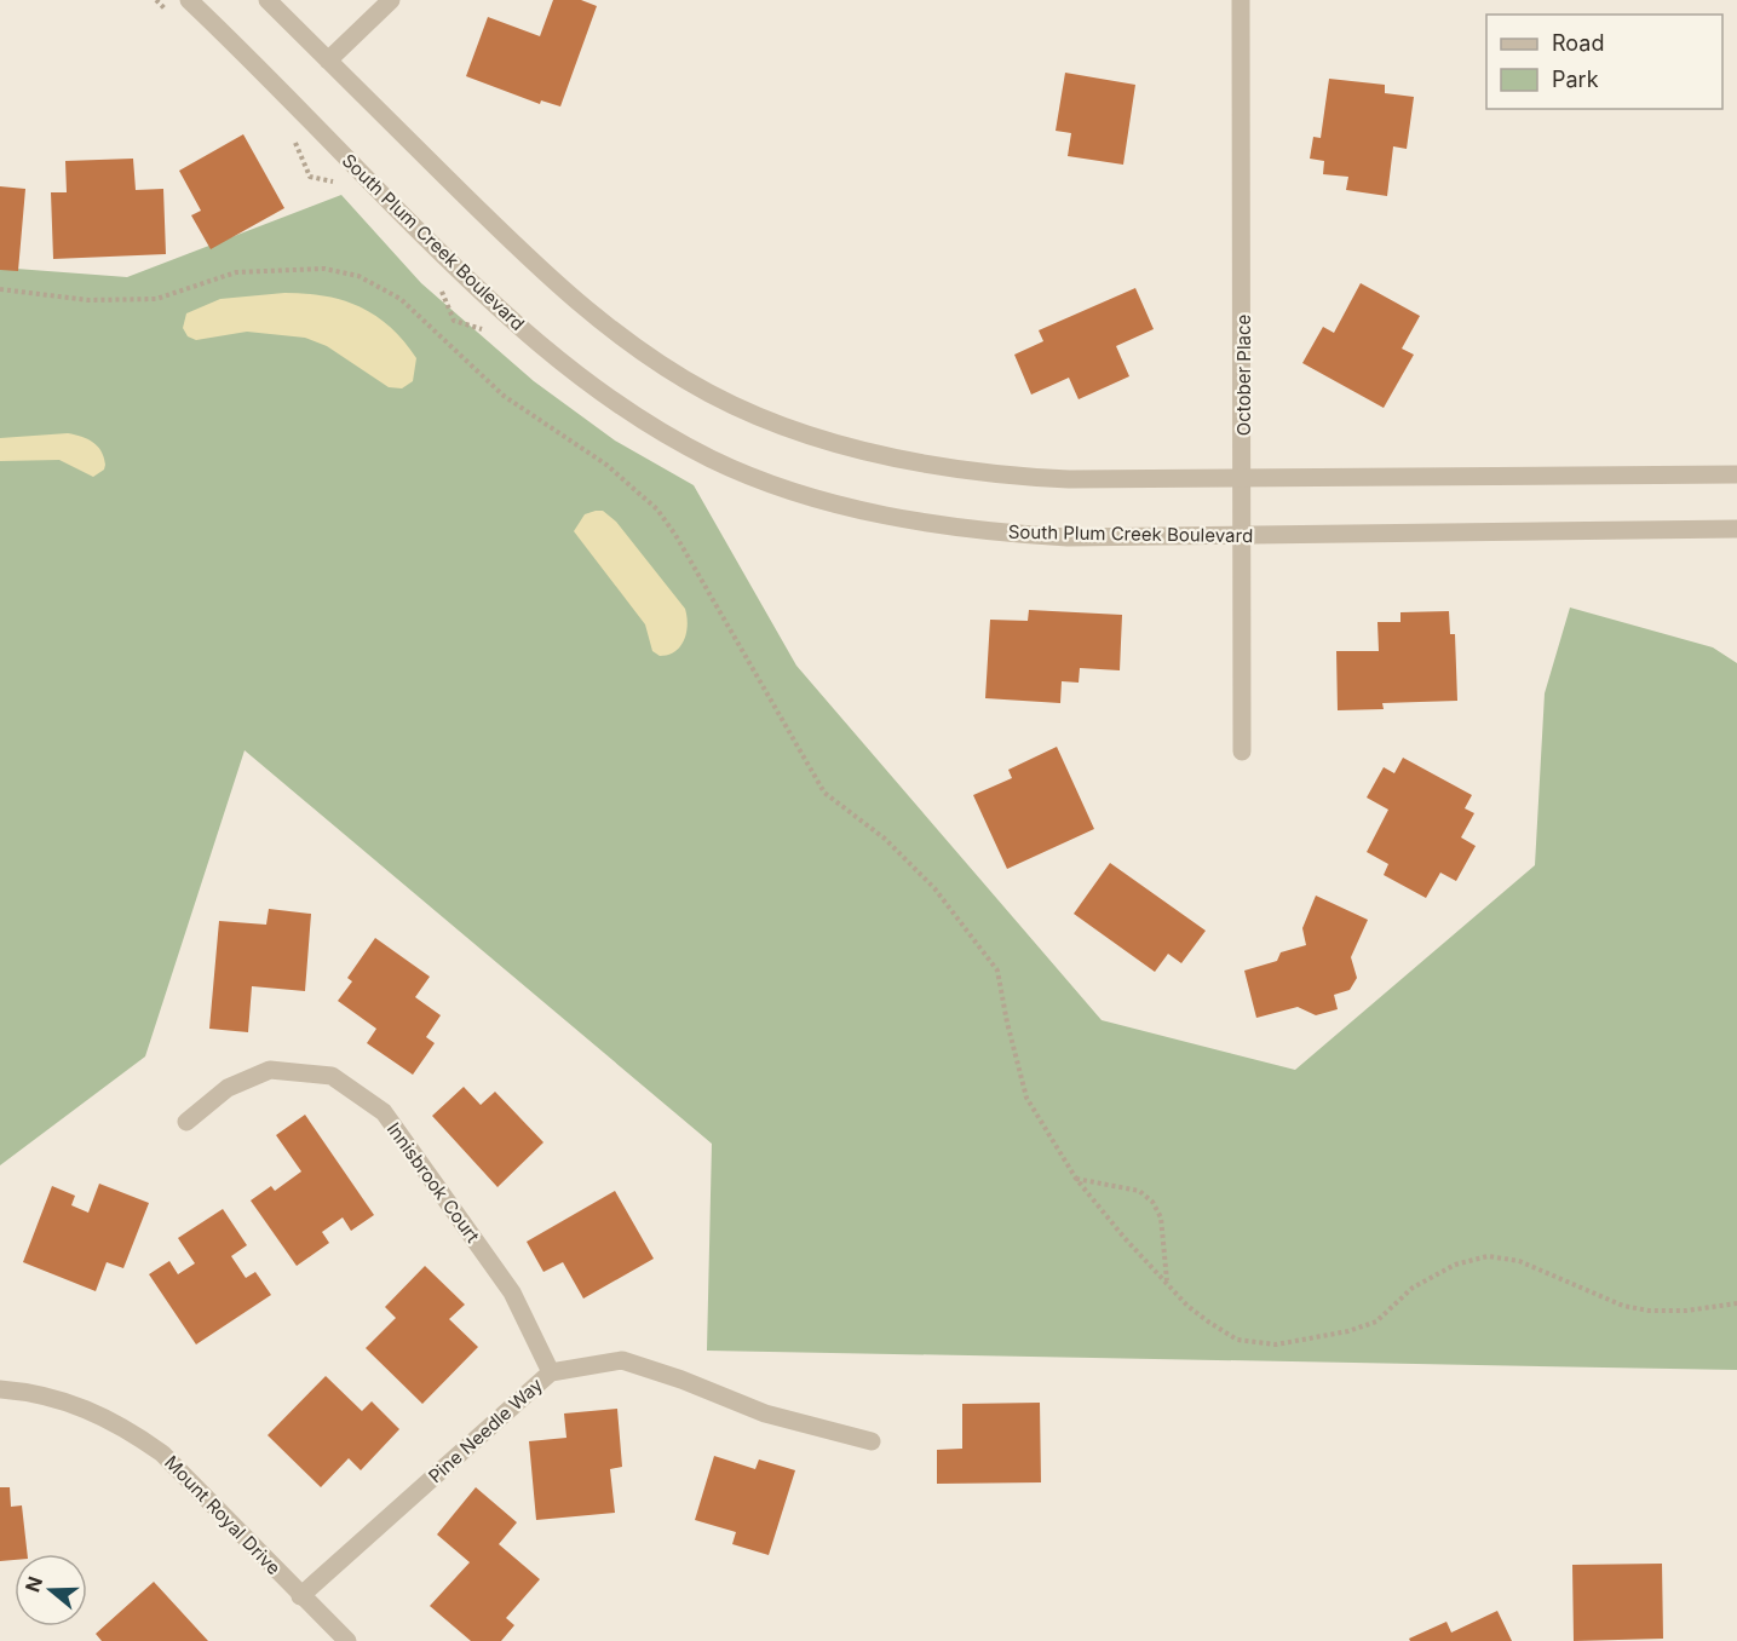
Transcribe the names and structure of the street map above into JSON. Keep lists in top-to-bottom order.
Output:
{
  "streets": {
    "street": [
      "South Plum Creek Boulevard",
      "October Place",
      "Innisbrook Court",
      "Pine Needle Way",
      "Mount Royal Drive"
    ]
  },
  "crossings": [
    ["South Plum Creek Boulevard", "October Place"],
    ["Innisbrook Court", "Pine Needle Way"],
    ["Pine Needle Way", "Mount Royal Drive"]
  ],
  "legend": ["Road", "Park"],
  "north": "left"
}
